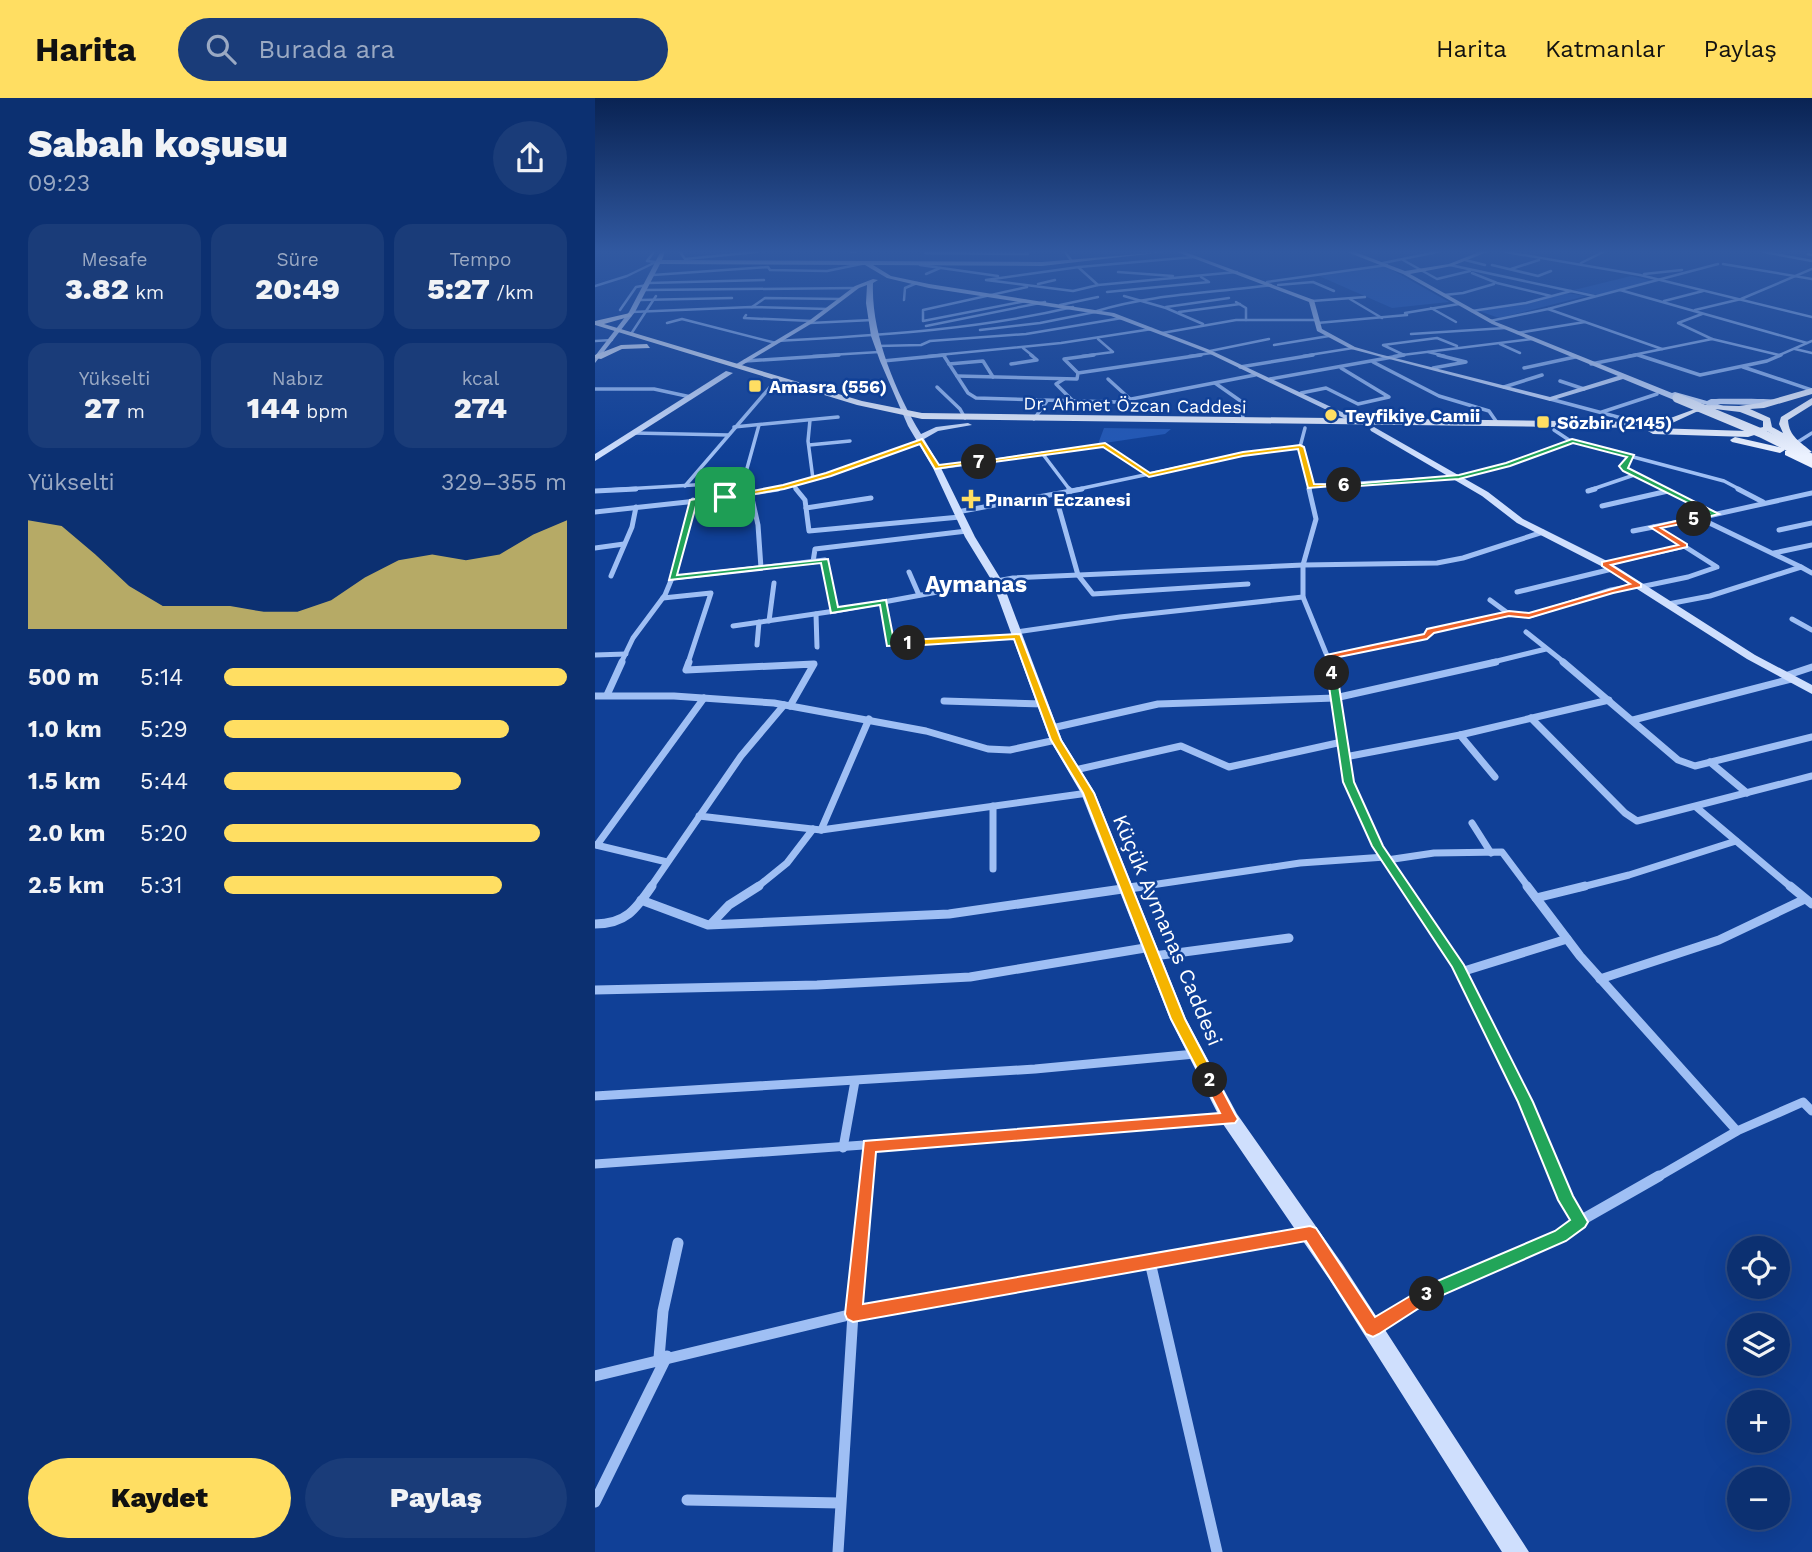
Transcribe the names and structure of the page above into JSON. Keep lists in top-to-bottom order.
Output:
{
  "streets": {
    "main road": ["Dr. Ahmet Özcan Caddesi"],
    "street": ["Küçük Aymanas Caddesi"]
  },
  "crossings": [
    ["Dr. Ahmet Özcan Caddesi", "Küçük Aymanas Caddesi"]
  ],
  "districts": ["Aymanas"],
  "places": {
    "transit": ["Amasra (556)", "Sözbir (2145)"],
    "other": ["Teyfikiye Camii"],
    "health": ["Pınarın Eczanesi"]
  },
  "page": {
    "header": "Harita",
    "search": "Burada ara",
    "nav": ["Harita", "Katmanlar", "Paylaş"],
    "heading": ["Sabah koşusu", "09:23"],
    "stats": [
      ["Mesafe", "3.82 km"],
      ["Süre", "20:49"],
      ["Tempo", "5:27 /km"],
      ["Yükselti", "27 m"],
      ["Nabız", "144 bpm"],
      ["kcal", "274"]
    ],
    "pins": [
      "7",
      "6",
      "5",
      "1",
      "4",
      "2",
      "3"
    ],
    "chart": ["Yükselti", "329–355 m"],
    "list": [
      {
        "name": "500 m",
        "note": "5:14"
      },
      {
        "name": "1.0 km",
        "note": "5:29"
      },
      {
        "name": "1.5 km",
        "note": "5:44"
      },
      {
        "name": "2.0 km",
        "note": "5:20"
      },
      {
        "name": "2.5 km",
        "note": "5:31"
      }
    ],
    "map_buttons": ["+", "−"],
    "buttons": ["Kaydet", "Paylaş"]
  }
}
